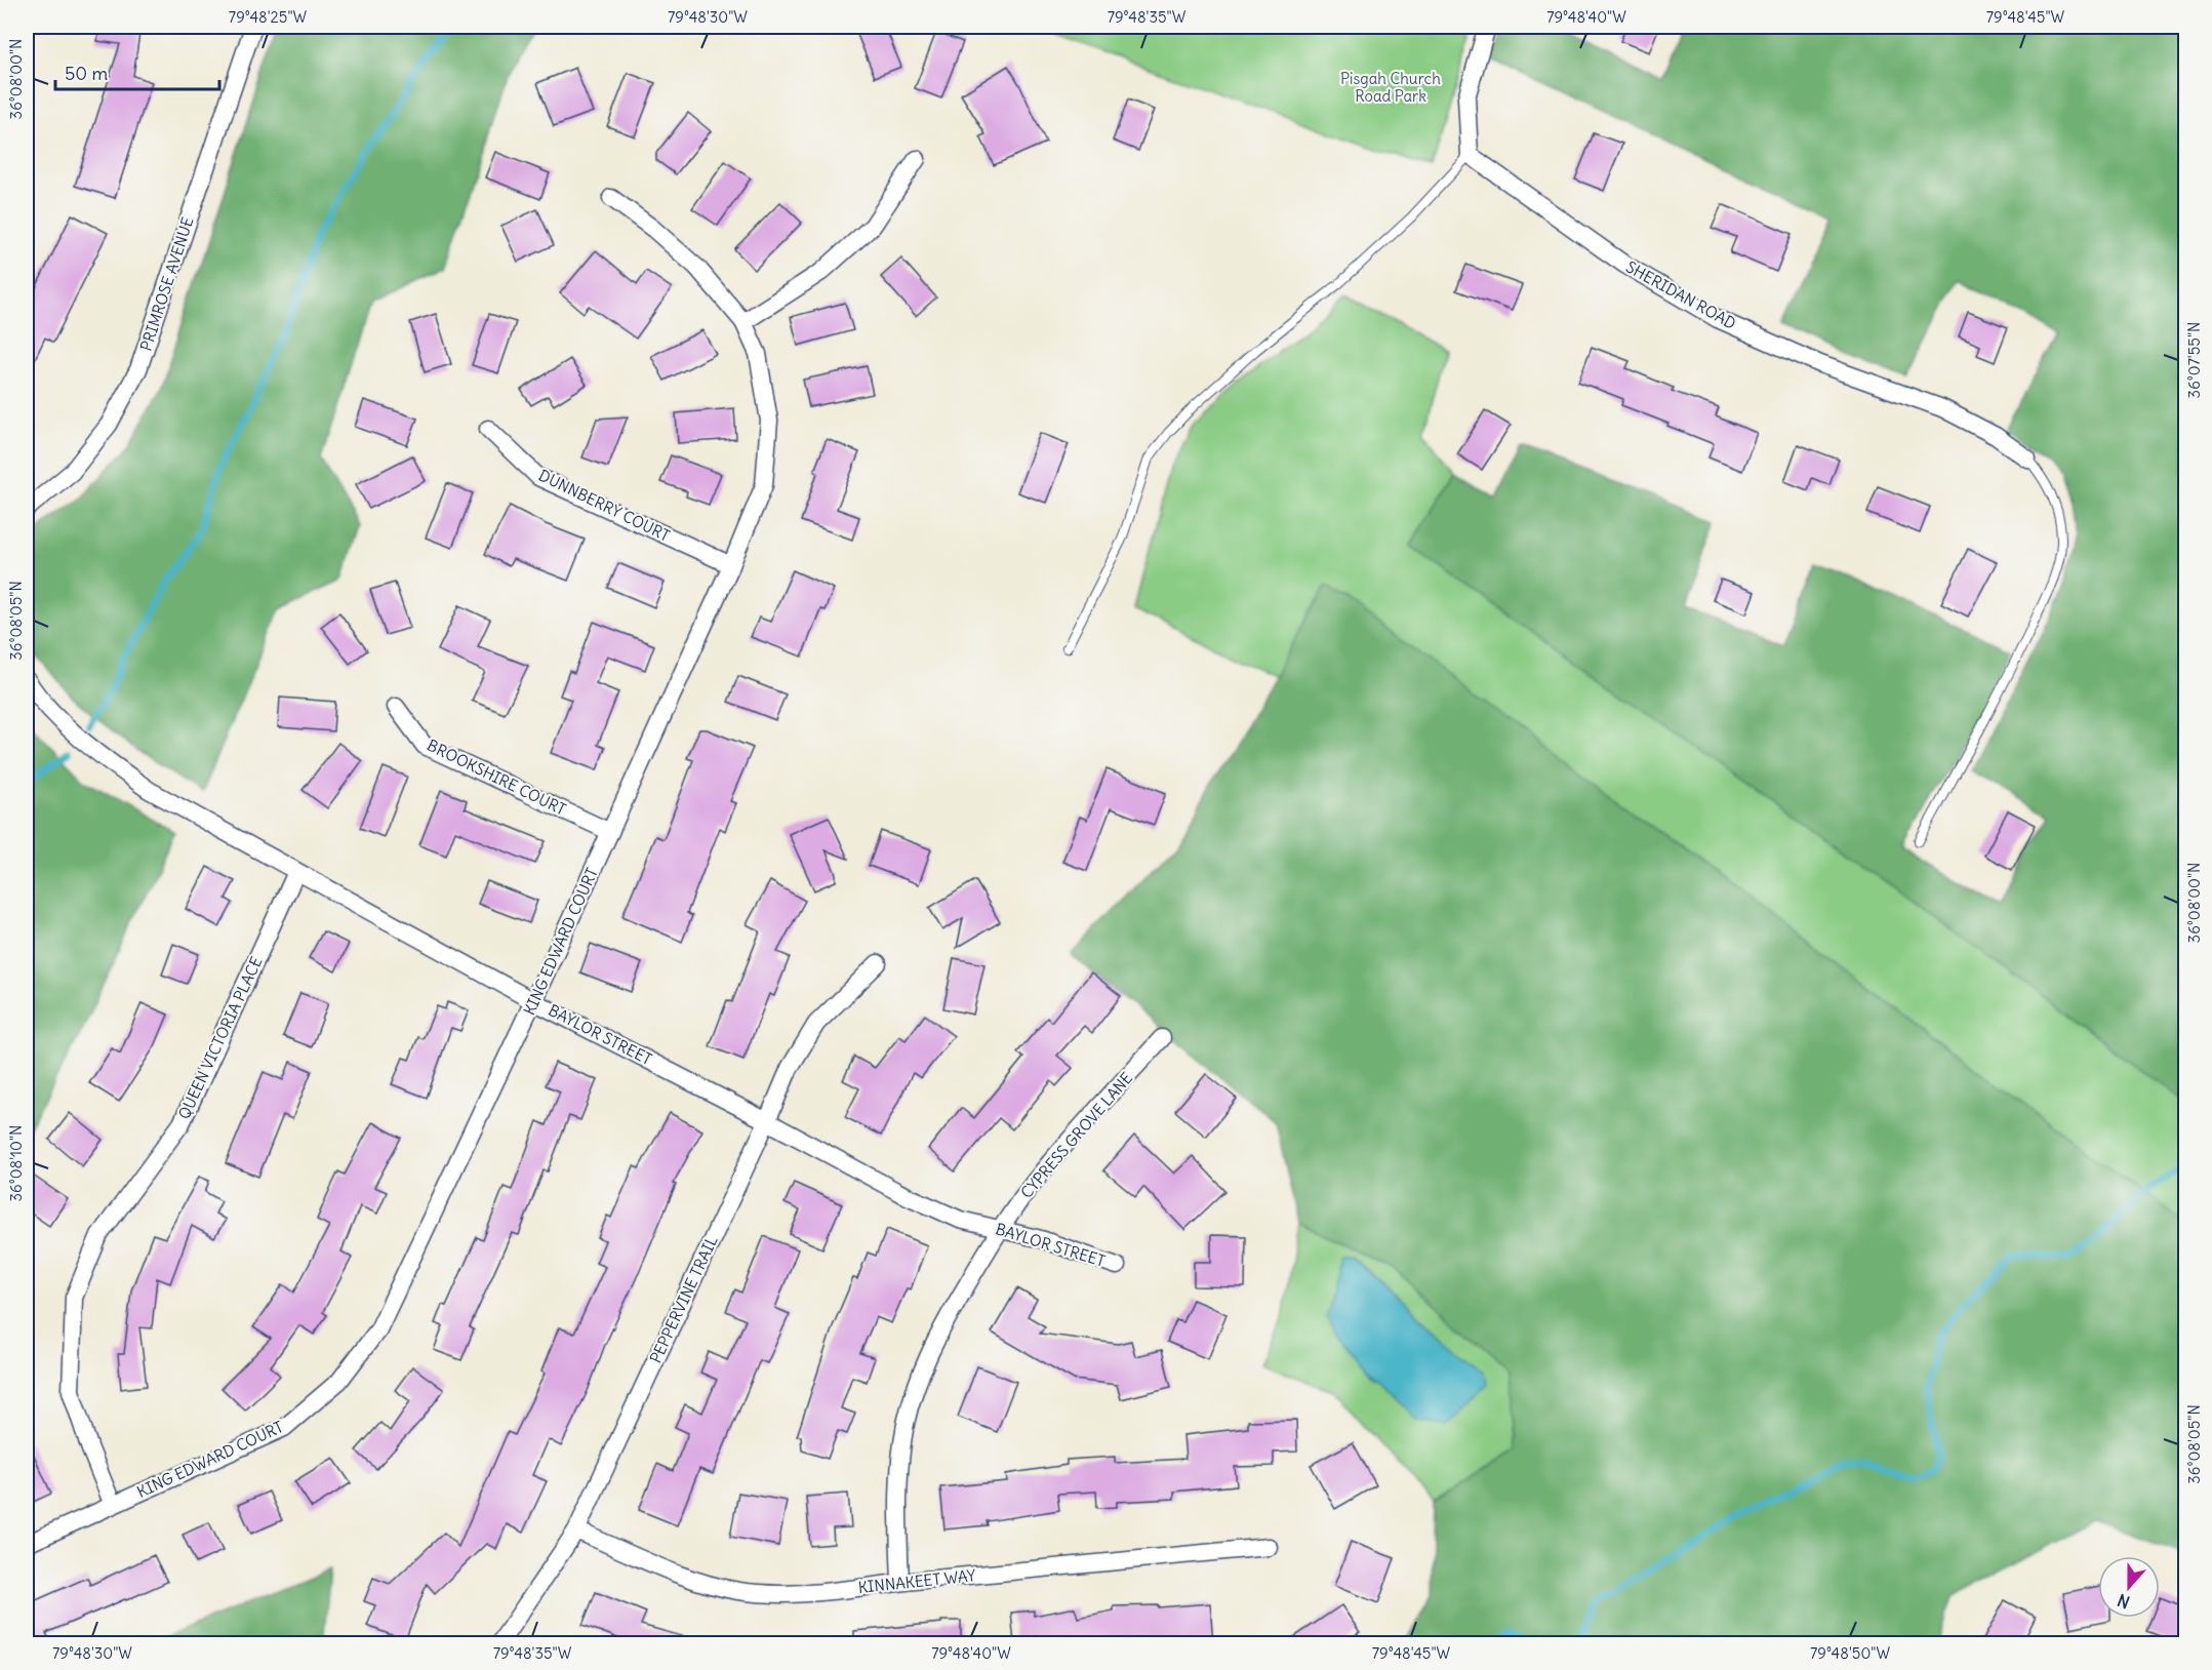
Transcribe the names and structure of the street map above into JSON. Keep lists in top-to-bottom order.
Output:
{
  "streets": {
    "street": [
      "PRIMROSE AVENUE",
      "SHERIDAN ROAD",
      "DUNNBERRY COURT",
      "BROOKSHIRE COURT",
      "KING EDWARD COURT",
      "BAYLOR STREET",
      "QUEEN VICTORIA PLACE",
      "CYPRESS GROVE LANE",
      "PEPPERVINE TRAIL",
      "KINNAKEET WAY"
    ]
  },
  "crossings": [
    ["DUNNBERRY COURT", "KING EDWARD COURT"],
    ["BROOKSHIRE COURT", "KING EDWARD COURT"],
    ["KING EDWARD COURT", "BAYLOR STREET"],
    ["KING EDWARD COURT", "QUEEN VICTORIA PLACE"],
    ["BAYLOR STREET", "QUEEN VICTORIA PLACE"],
    ["BAYLOR STREET", "CYPRESS GROVE LANE"],
    ["BAYLOR STREET", "PEPPERVINE TRAIL"],
    ["CYPRESS GROVE LANE", "KINNAKEET WAY"],
    ["PEPPERVINE TRAIL", "KINNAKEET WAY"]
  ],
  "parks": ["Pisgah Church Road Park"],
  "scale_bar": "50 m",
  "north": "bottom",
  "coordinates": [
    "79°48'25\"W",
    "79°48'30\"W",
    "79°48'35\"W",
    "79°48'40\"W",
    "79°48'45\"W",
    "36°08'00\"N",
    "36°07'55\"N",
    "36°08'05\"N",
    "36°08'10\"N",
    "79°48'50\"W"
  ]
}
